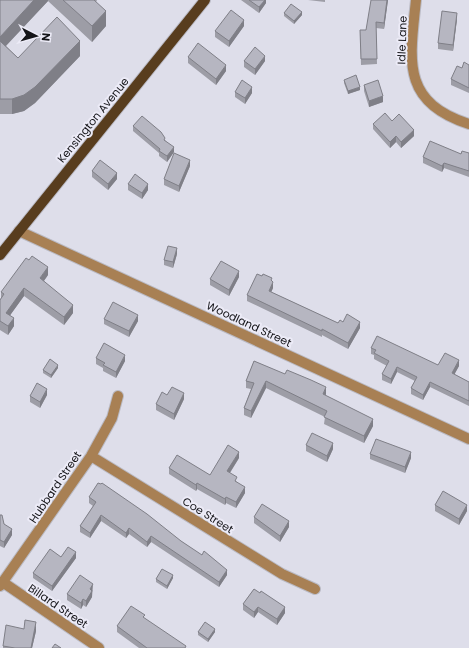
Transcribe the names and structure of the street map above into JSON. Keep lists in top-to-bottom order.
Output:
{
  "streets": {
    "main road": ["Kensington Avenue"],
    "street": [
      "Idle Lane",
      "Woodland Street",
      "Hubbard Street",
      "Coe Street",
      "Billard Street"
    ]
  },
  "crossings": [
    ["Kensington Avenue", "Woodland Street"],
    ["Hubbard Street", "Coe Street"],
    ["Hubbard Street", "Billard Street"]
  ],
  "north": "right"
}
